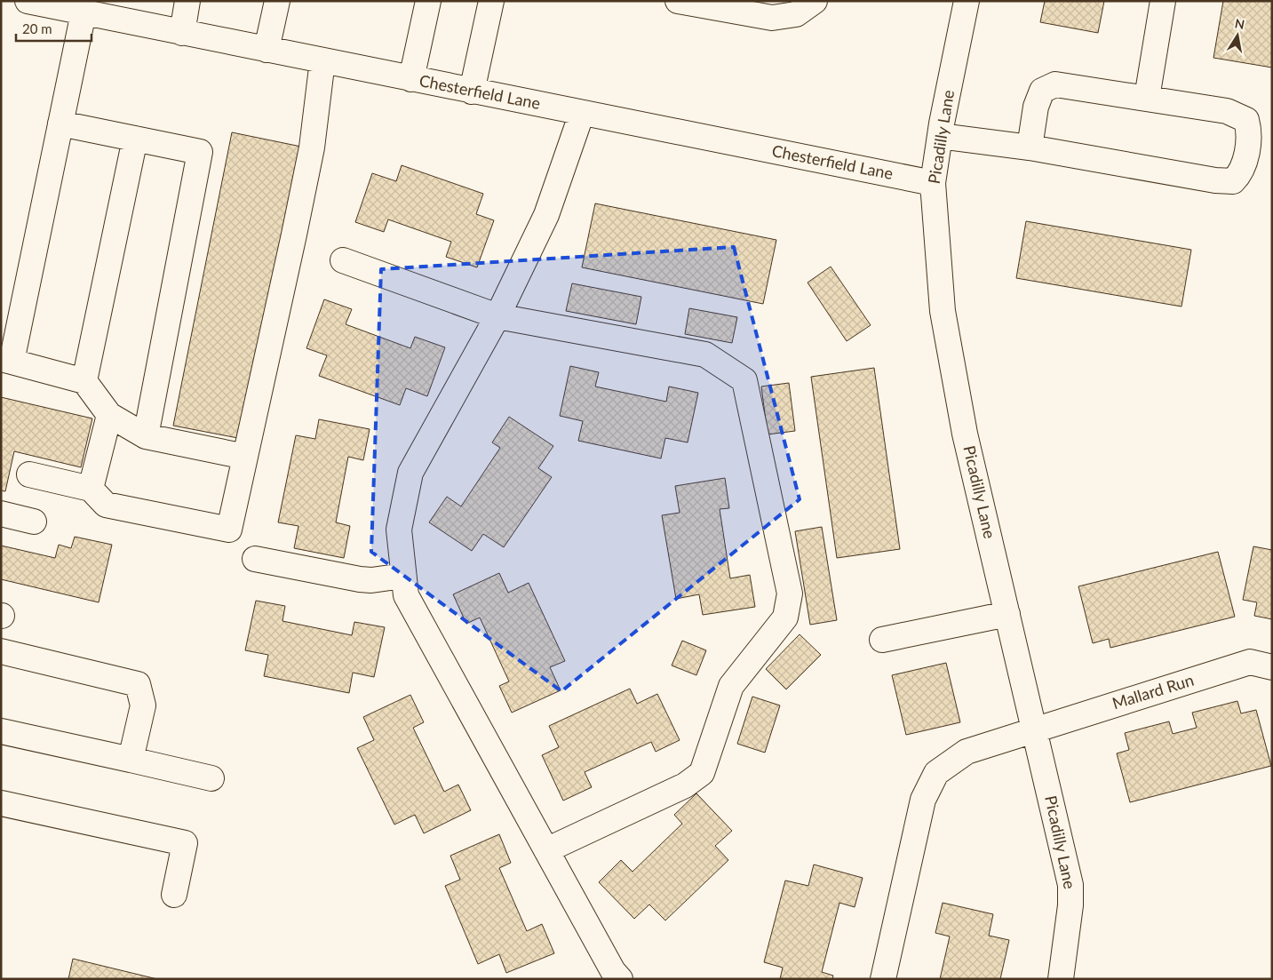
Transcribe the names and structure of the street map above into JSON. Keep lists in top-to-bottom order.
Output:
{
  "streets": {
    "street": ["Chesterfield Lane", "Picadilly Lane", "Mallard Run"]
  },
  "crossings": [
    ["Chesterfield Lane", "Picadilly Lane"],
    ["Picadilly Lane", "Mallard Run"]
  ],
  "scale_bar": "20 m",
  "north": "top"
}
